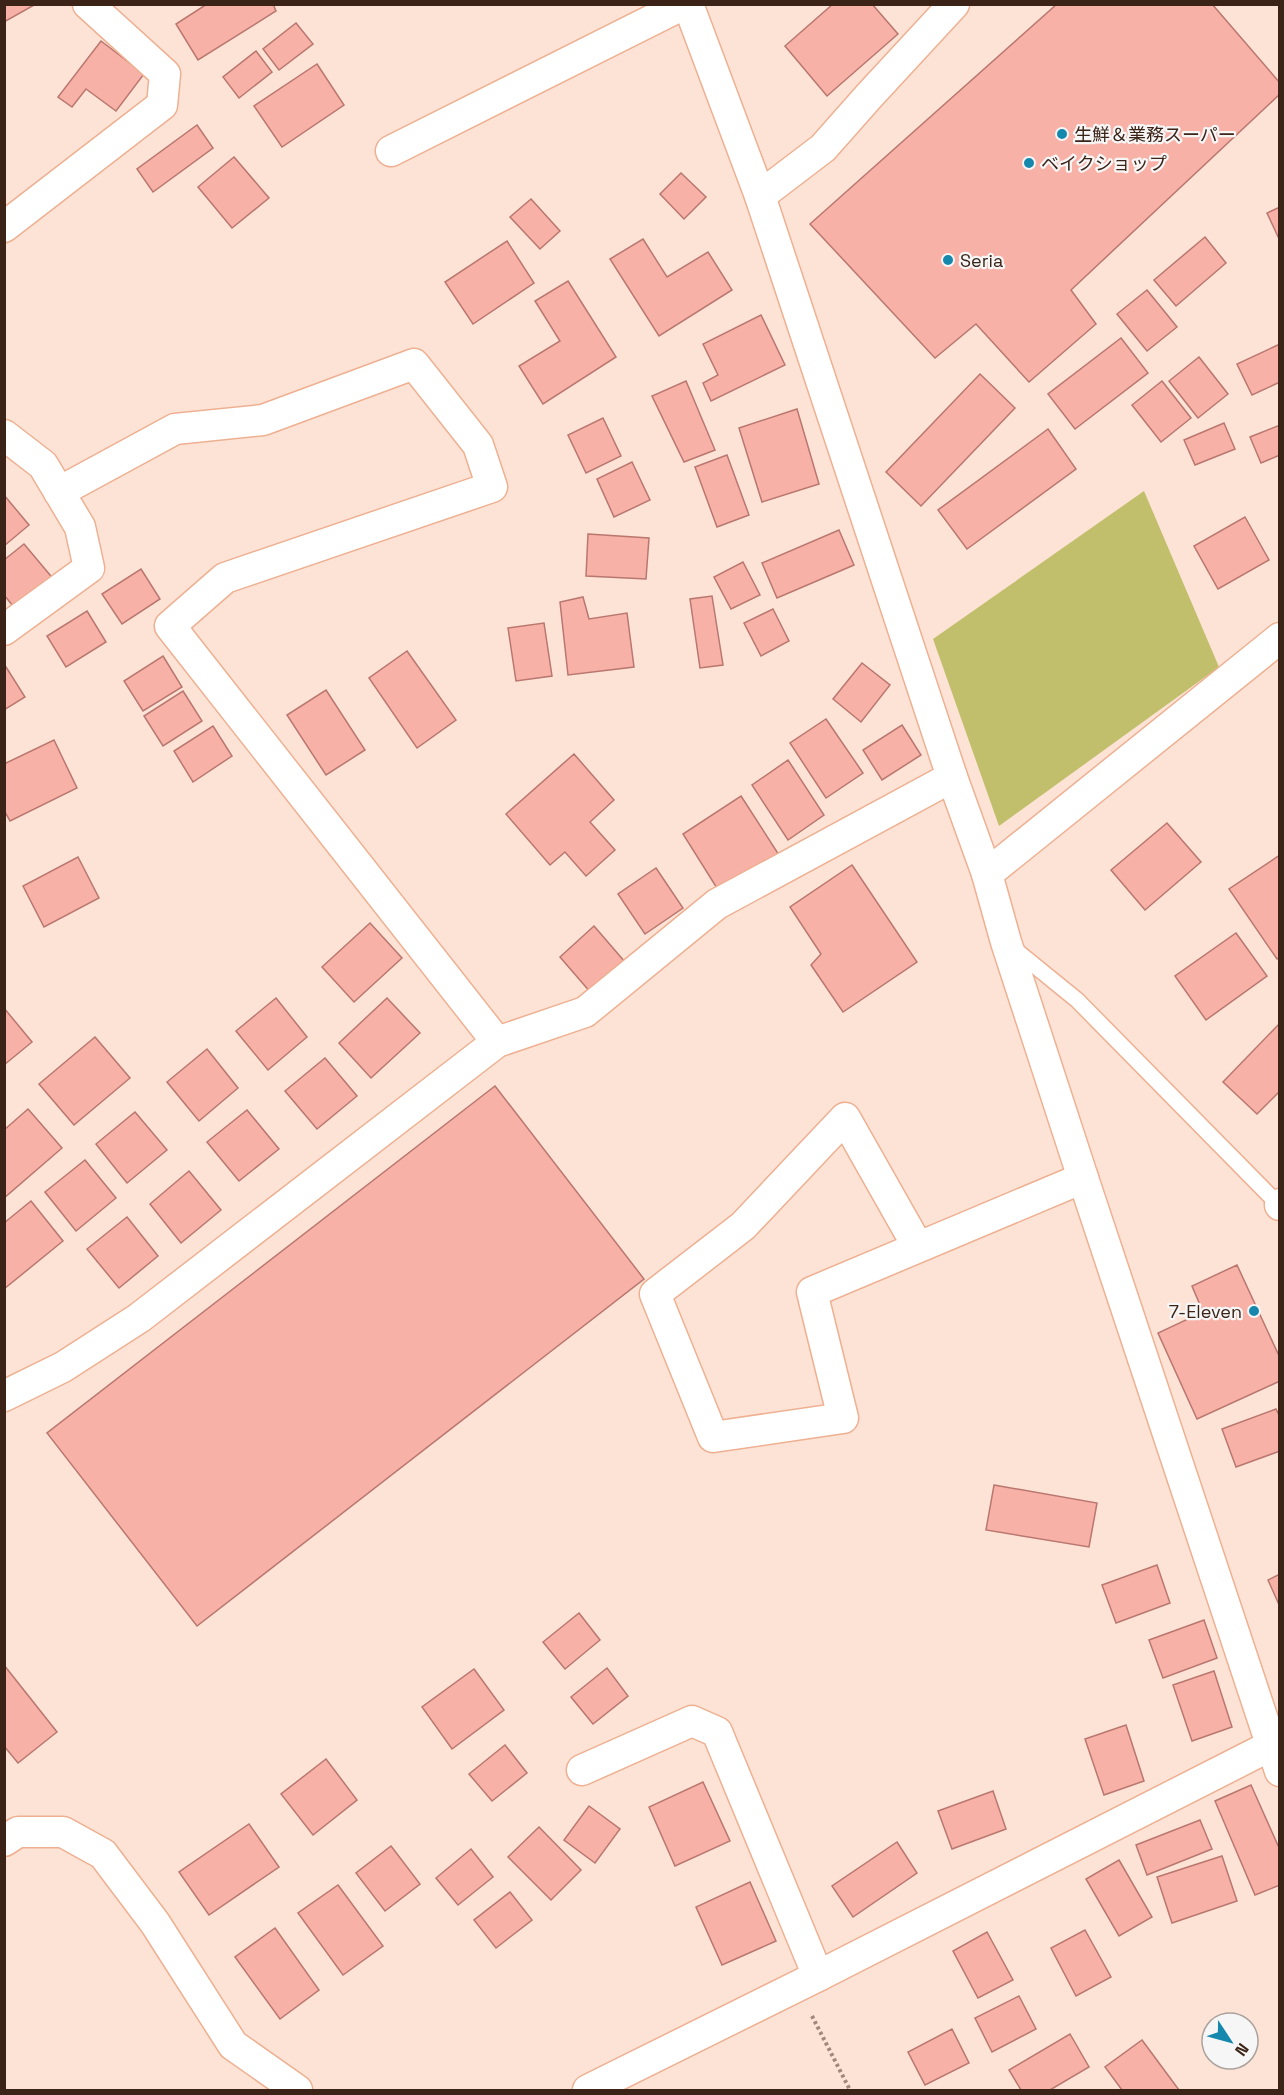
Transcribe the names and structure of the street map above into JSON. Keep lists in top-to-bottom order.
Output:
{
  "places": [
    "生鮮＆業務スーパー",
    "ベイクショップ",
    "Seria",
    "7-Eleven"
  ],
  "north": "bottom right"
}
